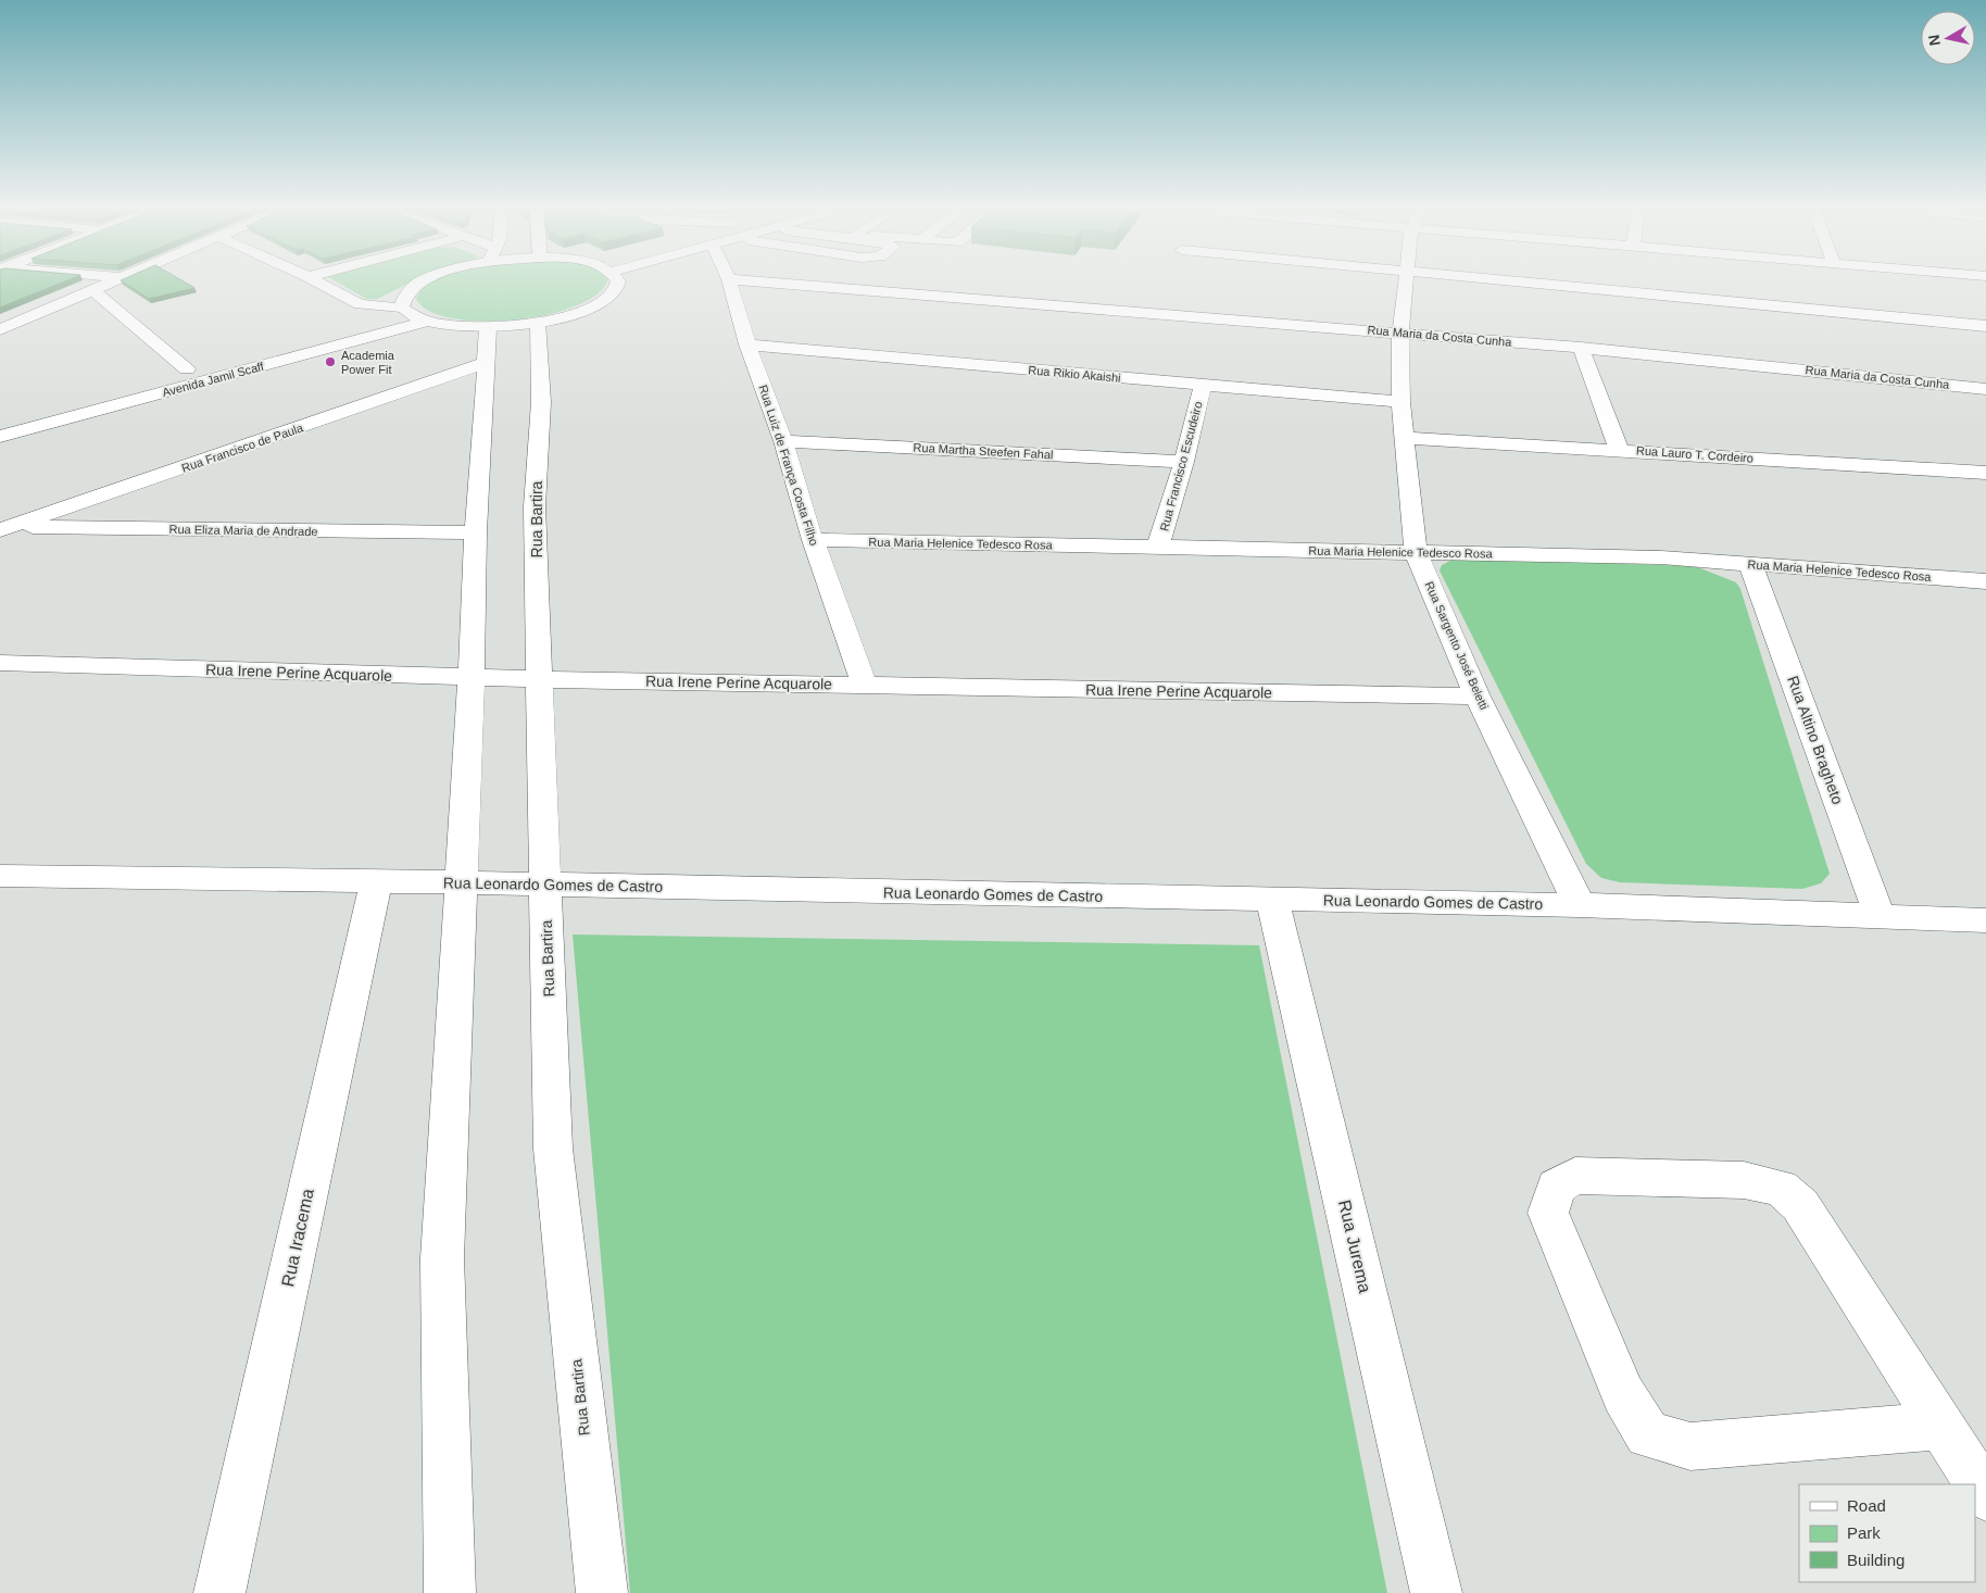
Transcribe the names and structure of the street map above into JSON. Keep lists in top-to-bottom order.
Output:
{
  "streets": {
    "street": [
      "Rua Maria da Costa Cunha",
      "Rua Rikio Akaishi",
      "Avenida Jamil Scaff",
      "Rua Francisco de Paula",
      "Rua Martha Steefen Fahal",
      "Rua Lauro T. Cordeiro",
      "Rua Luiz de França Costa Filho",
      "Rua Francisco Escudeiro",
      "Rua Bartira",
      "Rua Eliza Maria de Andrade",
      "Rua Maria Helenice Tedesco Rosa",
      "Rua Sargento José Beletti",
      "Rua Irene Perine Acquarole",
      "Rua Altino Bragheto",
      "Rua Leonardo Gomes de Castro",
      "Rua Iracema",
      "Rua Jurema"
    ]
  },
  "crossings": [
    ["Rua Maria da Costa Cunha", "Rua Sargento José Beletti"],
    ["Rua Rikio Akaishi", "Rua Luiz de França Costa Filho"],
    ["Rua Rikio Akaishi", "Rua Francisco Escudeiro"],
    ["Rua Rikio Akaishi", "Rua Sargento José Beletti"],
    ["Rua Francisco de Paula", "Rua Eliza Maria de Andrade"],
    ["Rua Martha Steefen Fahal", "Rua Luiz de França Costa Filho"],
    ["Rua Martha Steefen Fahal", "Rua Francisco Escudeiro"],
    ["Rua Lauro T. Cordeiro", "Rua Sargento José Beletti"],
    ["Rua Luiz de França Costa Filho", "Rua Maria Helenice Tedesco Rosa"],
    ["Rua Luiz de França Costa Filho", "Rua Irene Perine Acquarole"],
    ["Rua Francisco Escudeiro", "Rua Maria Helenice Tedesco Rosa"],
    ["Rua Bartira", "Rua Irene Perine Acquarole"],
    ["Rua Bartira", "Rua Leonardo Gomes de Castro"],
    ["Rua Maria Helenice Tedesco Rosa", "Rua Sargento José Beletti"],
    ["Rua Maria Helenice Tedesco Rosa", "Rua Altino Bragheto"],
    ["Rua Sargento José Beletti", "Rua Irene Perine Acquarole"],
    ["Rua Sargento José Beletti", "Rua Leonardo Gomes de Castro"],
    ["Rua Altino Bragheto", "Rua Leonardo Gomes de Castro"],
    ["Rua Leonardo Gomes de Castro", "Rua Iracema"],
    ["Rua Leonardo Gomes de Castro", "Rua Jurema"]
  ],
  "places": ["Academia Power Fit"],
  "legend": ["Road", "Park", "Building"],
  "north": "left"
}
